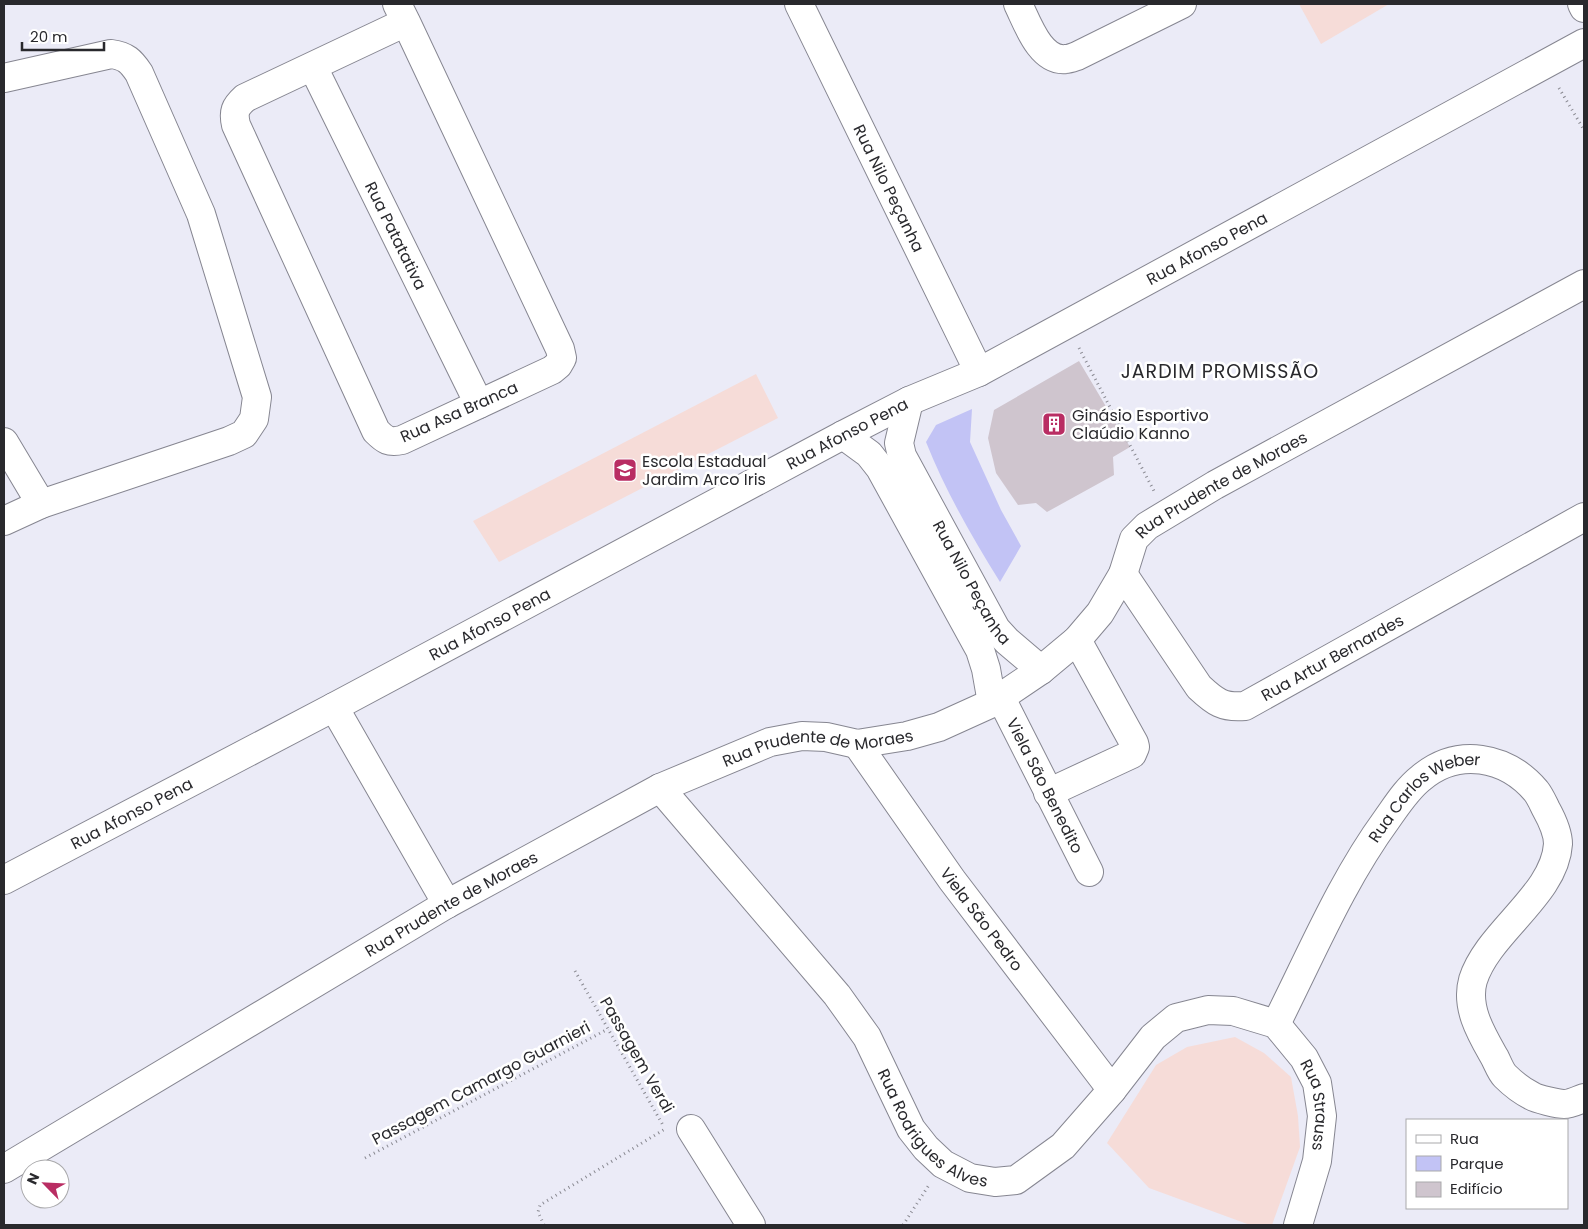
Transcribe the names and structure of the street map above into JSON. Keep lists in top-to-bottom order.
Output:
{
  "streets": {
    "street": [
      "Rua Nilo Peçanha",
      "Rua Patatativa",
      "Rua Afonso Pena",
      "Rua Asa Branca",
      "Rua Prudente de Moraes",
      "Rua Artur Bernardes",
      "Viela São Benedito",
      "Rua Carlos Weber",
      "Viela São Pedro",
      "Rua Strauss",
      "Rua Rodrigues Alves"
    ],
    "path": ["Passagem Verdi", "Passagem Camargo Guarnieri"]
  },
  "crossings": [
    ["Rua Nilo Peçanha", "Rua Afonso Pena"],
    ["Rua Nilo Peçanha", "Rua Prudente de Moraes"],
    ["Rua Nilo Peçanha", "Viela São Benedito"],
    ["Rua Patatativa", "Rua Asa Branca"],
    ["Rua Prudente de Moraes", "Rua Artur Bernardes"],
    ["Rua Prudente de Moraes", "Viela São Benedito"],
    ["Rua Prudente de Moraes", "Viela São Pedro"],
    ["Rua Prudente de Moraes", "Rua Rodrigues Alves"],
    ["Rua Carlos Weber", "Rua Strauss"],
    ["Rua Carlos Weber", "Rua Rodrigues Alves"],
    ["Viela São Pedro", "Rua Rodrigues Alves"],
    ["Passagem Verdi", "Passagem Camargo Guarnieri"],
    ["Rua Strauss", "Rua Rodrigues Alves"]
  ],
  "districts": ["JARDIM PROMISSÃO"],
  "places": {
    "building": ["Ginásio Esportivo Claúdio Kanno"],
    "school or university": ["Escola Estadual Jardim Arco Iris"]
  },
  "legend": ["Rua", "Parque", "Edifício"],
  "scale_bar": "20 m",
  "north": "top left"
}
